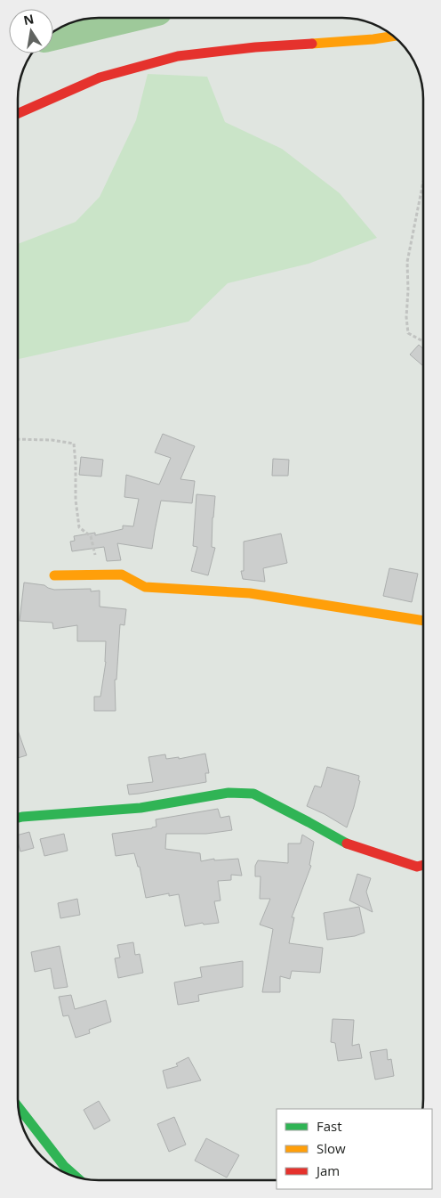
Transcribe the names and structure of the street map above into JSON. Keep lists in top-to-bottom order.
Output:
{
  "legend": ["Fast", "Slow", "Jam"],
  "north": "top"
}
